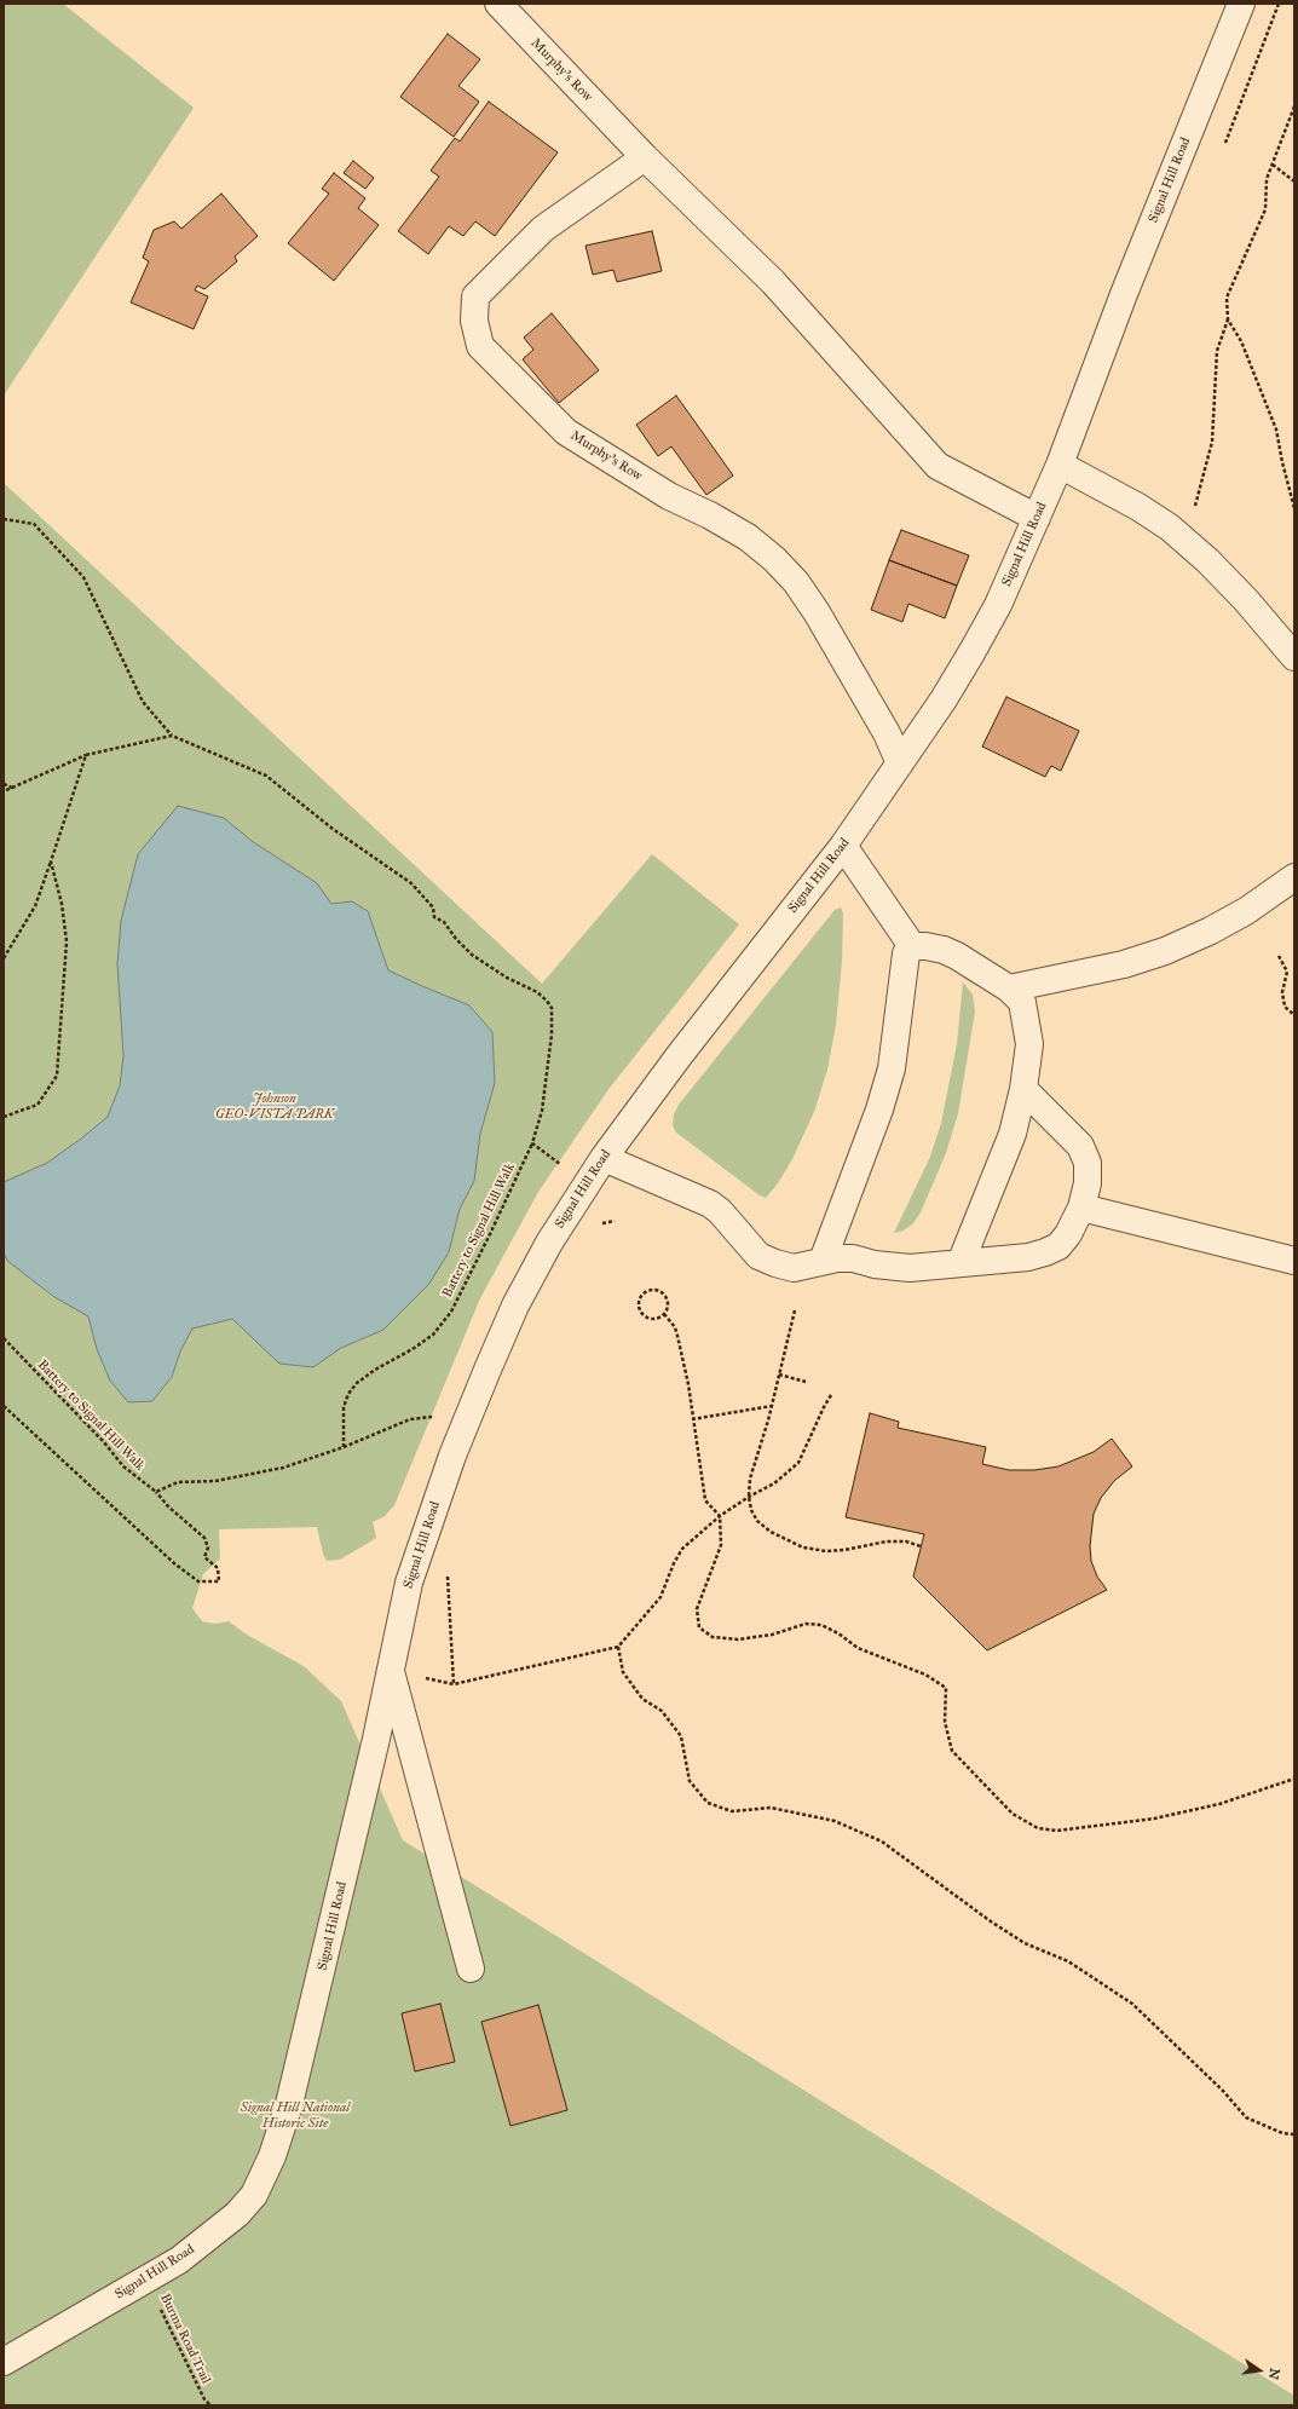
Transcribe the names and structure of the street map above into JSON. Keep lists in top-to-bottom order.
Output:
{
  "streets": {
    "street": ["Murphy's Row", "Signal Hill Road"],
    "path": ["Battery to Signal Hill Walk", "Burma Road Trail"]
  },
  "crossings": [
    ["Murphy's Row", "Signal Hill Road"],
    ["Signal Hill Road", "Burma Road Trail"]
  ],
  "parks": ["Johnson GEO-VISTA PARK", "Signal Hill National Historic Site"],
  "north": "right"
}
